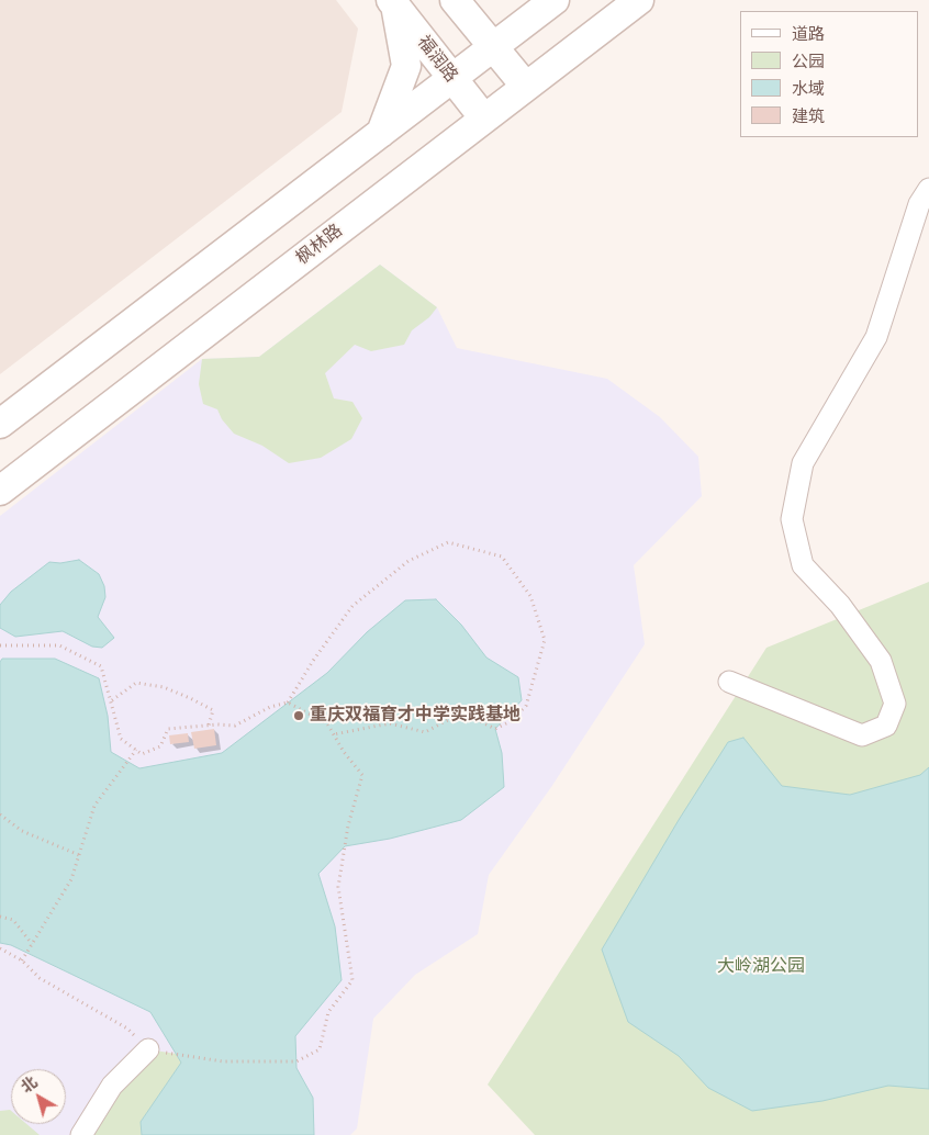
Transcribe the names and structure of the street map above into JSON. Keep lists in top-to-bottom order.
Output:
{
  "streets": {
    "main road": ["福润路", "枫林路"]
  },
  "crossings": [
    ["福润路", "枫林路"]
  ],
  "parks": ["大岭湖公园"],
  "places": ["重庆双福育才中学实践基地"],
  "legend": [
    "道路",
    "公园",
    "水域",
    "建筑"
  ],
  "north": "top left"
}
